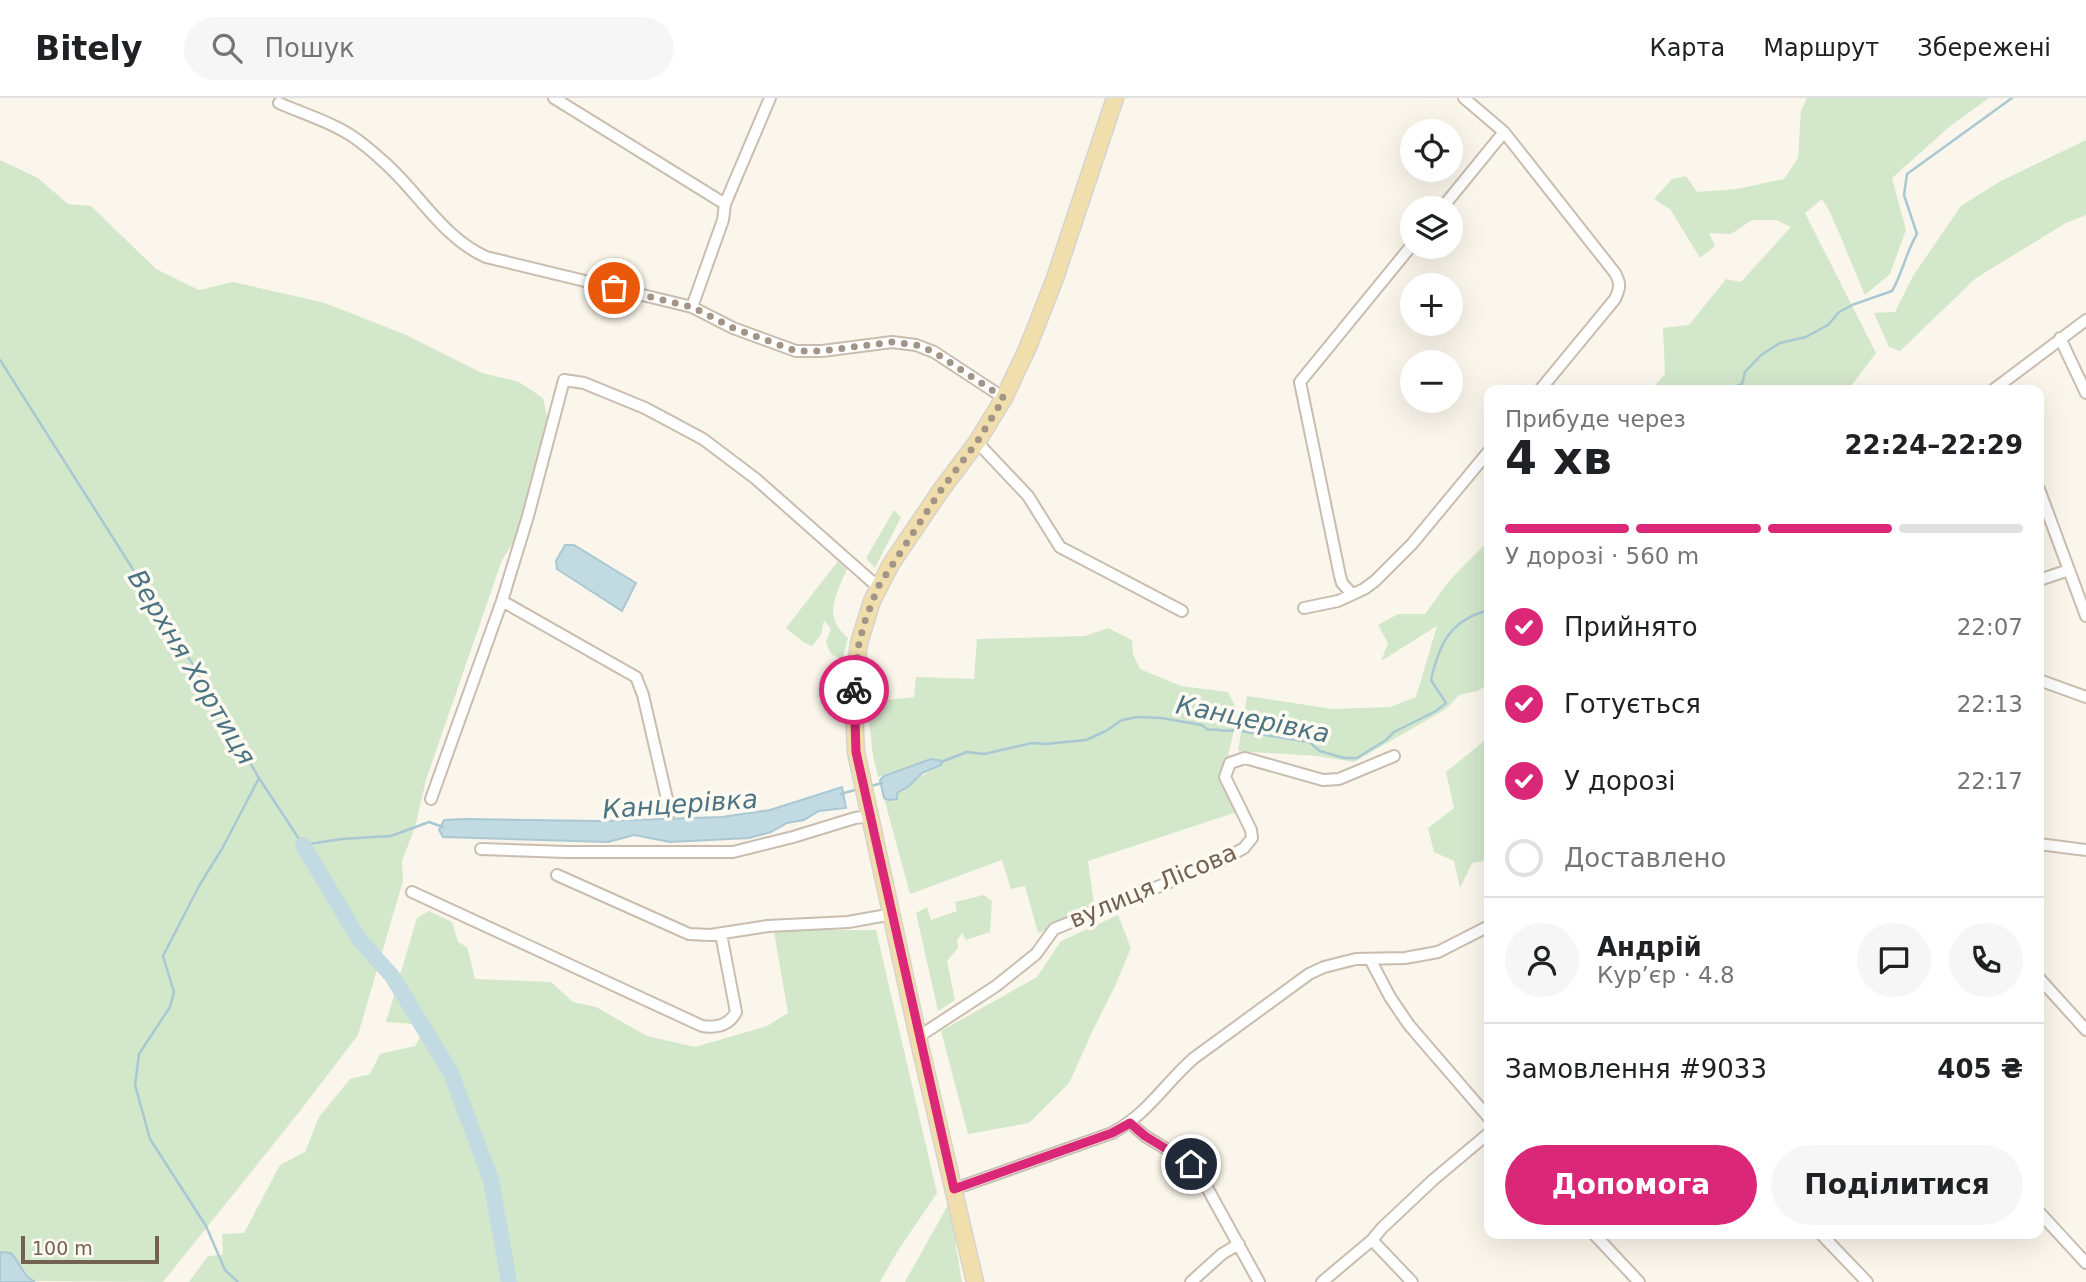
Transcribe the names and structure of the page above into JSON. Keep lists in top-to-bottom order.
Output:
{
  "streets": {
    "street": ["вулиця Лісова"]
  },
  "water": ["Верхня Хортиця", "Канцерівка"],
  "scale_bar": "100 m",
  "page": {
    "header": "Bitely",
    "search": "Пошук",
    "nav": ["Карта", "Маршрут", "Збережені"],
    "map_buttons": ["+", "−"],
    "heading": ["4 хв", "Прибуде через", "22:24–22:29"],
    "panel": [
      "Андрій",
      "Кур’єр · 4.8",
      "Замовлення #9033",
      "405 ₴"
    ],
    "bar": "У дорозі · 560 m",
    "list": [
      ["Прийнято", "22:07"],
      ["Готується", "22:13"],
      ["У дорозі", "22:17"],
      "Доставлено"
    ],
    "buttons": ["Допомога", "Поділитися"],
    "scale": "100 m"
  }
}
